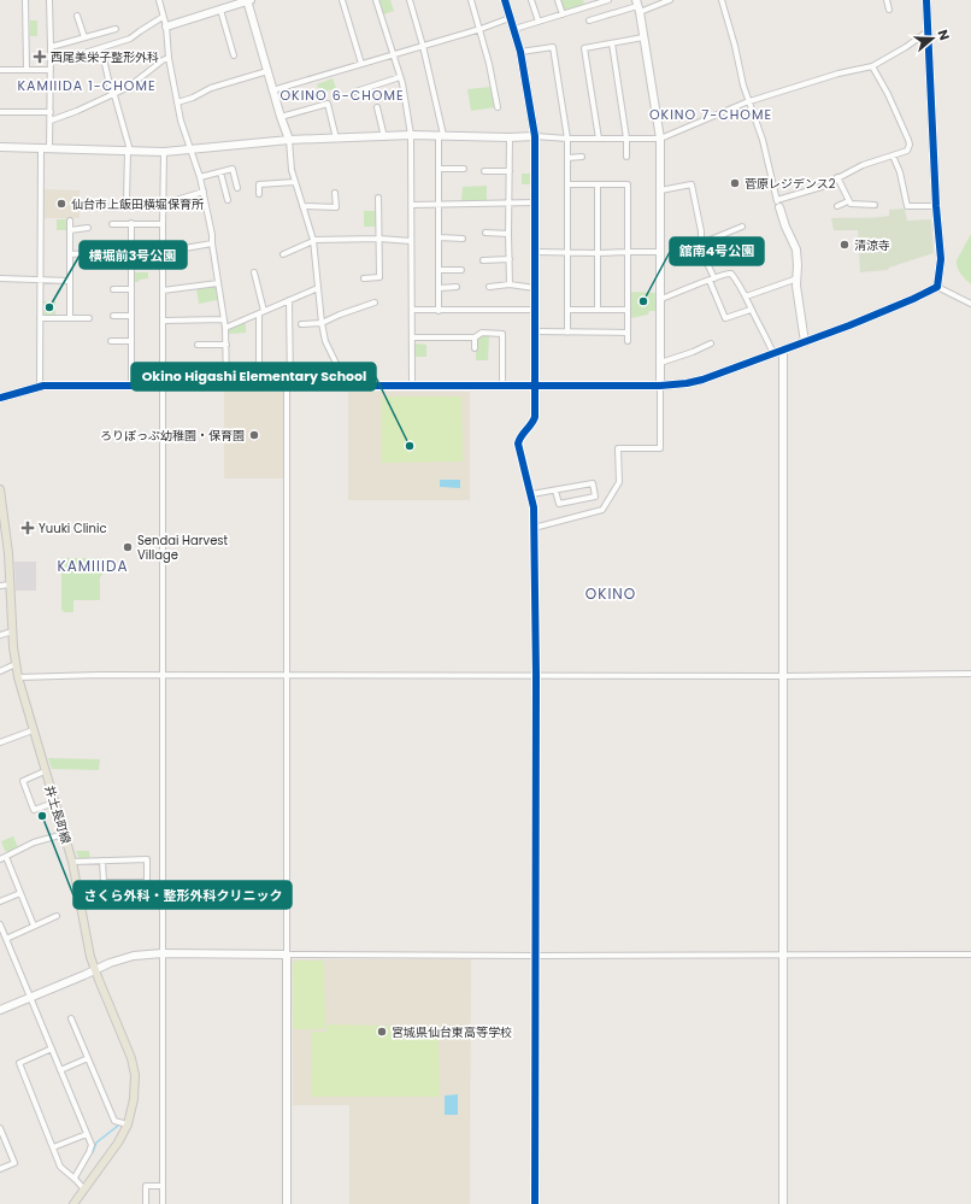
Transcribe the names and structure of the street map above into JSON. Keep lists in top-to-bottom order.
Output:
{
  "streets": {
    "main road": ["井土長町線"]
  },
  "districts": [
    "KAMIIIDA 1-CHOME",
    "OKINO 6-CHOME",
    "OKINO 7-CHOME",
    "KAMIIIDA",
    "OKINO"
  ],
  "places": {
    "health": ["西尾美栄子整形外科", "Yuuki Clinic"],
    "other": [
      "菅原レジデンス2",
      "仙台市上飯田横堀保育所",
      "清涼寺",
      "舘南4号公園",
      "横堀前3号公園",
      "ろりぽっぷ幼稚園・保育園",
      "Okino Higashi Elementary School",
      "Sendai Harvest Village",
      "さくら外科・整形外科クリニック",
      "宮城県仙台東高等学校"
    ]
  },
  "north": "right"
}
